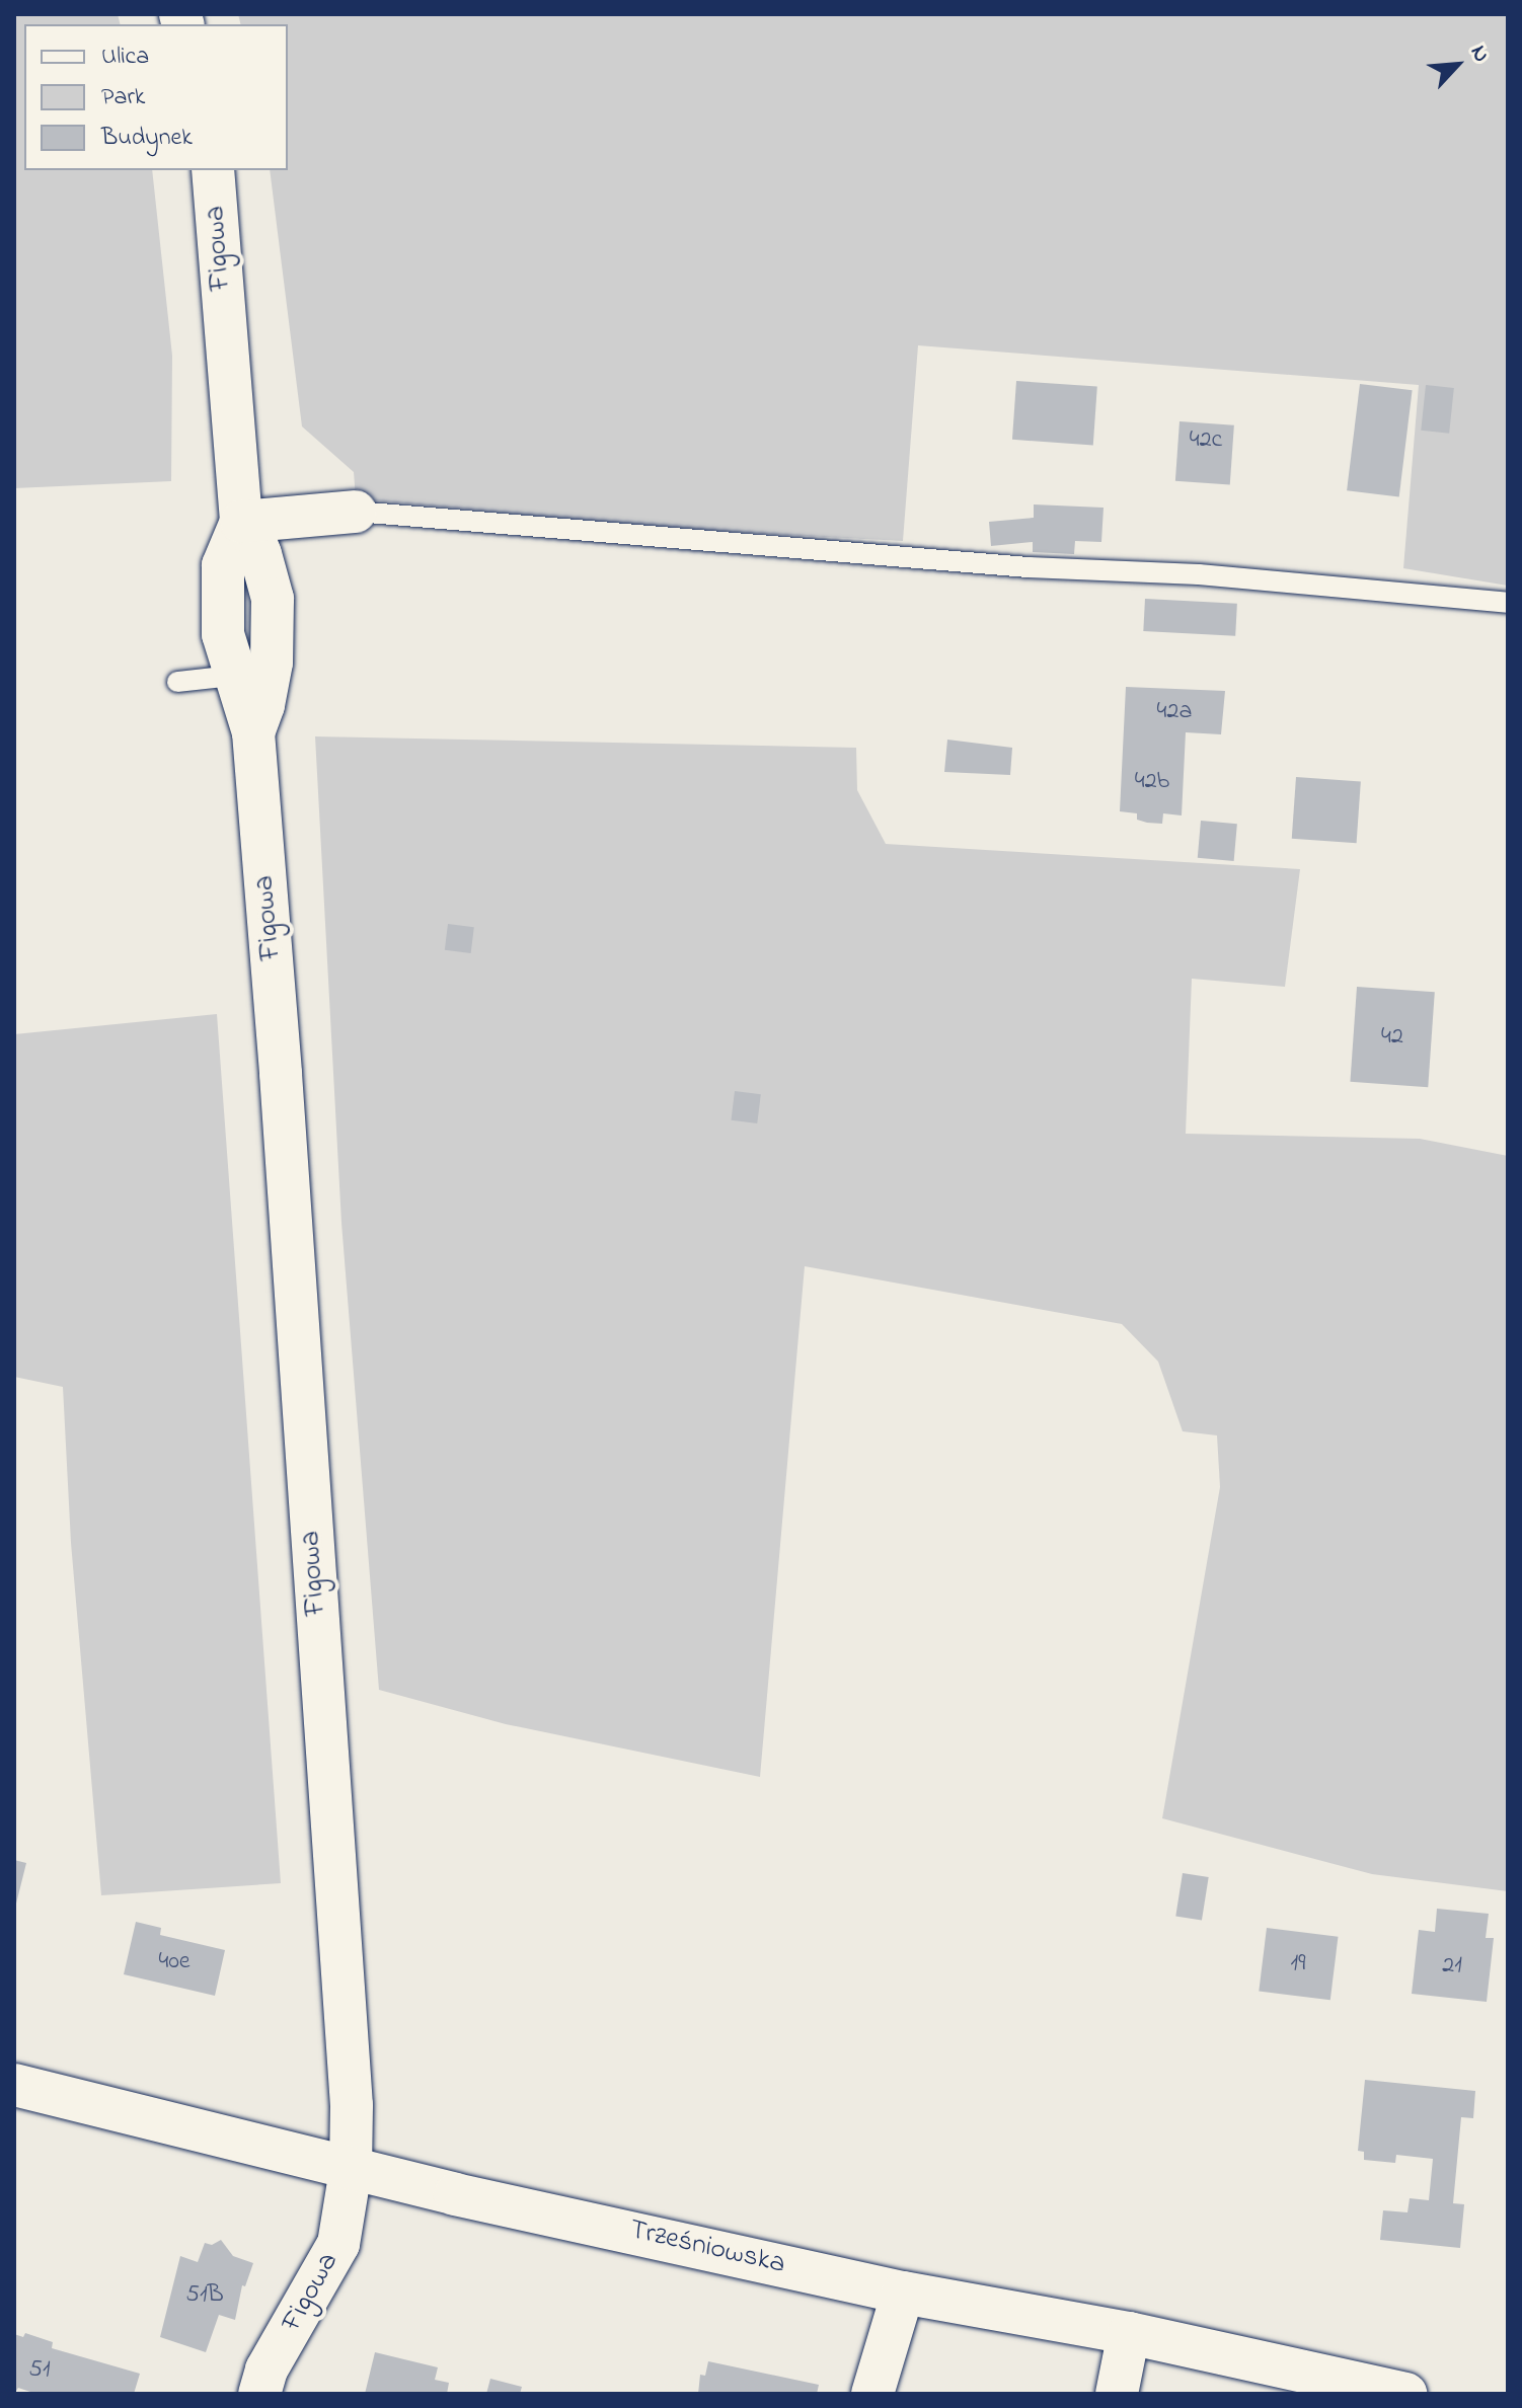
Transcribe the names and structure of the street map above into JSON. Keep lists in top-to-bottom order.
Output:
{
  "streets": {
    "street": ["Figowa", "Trześniowska"]
  },
  "crossings": [
    ["Figowa", "Trześniowska"]
  ],
  "house_numbers": [
    "42c",
    "42a",
    "42b",
    "42",
    "40e",
    "19",
    "21",
    "51B",
    "51"
  ],
  "legend": ["Ulica", "Park", "Budynek"],
  "north": "top right"
}
